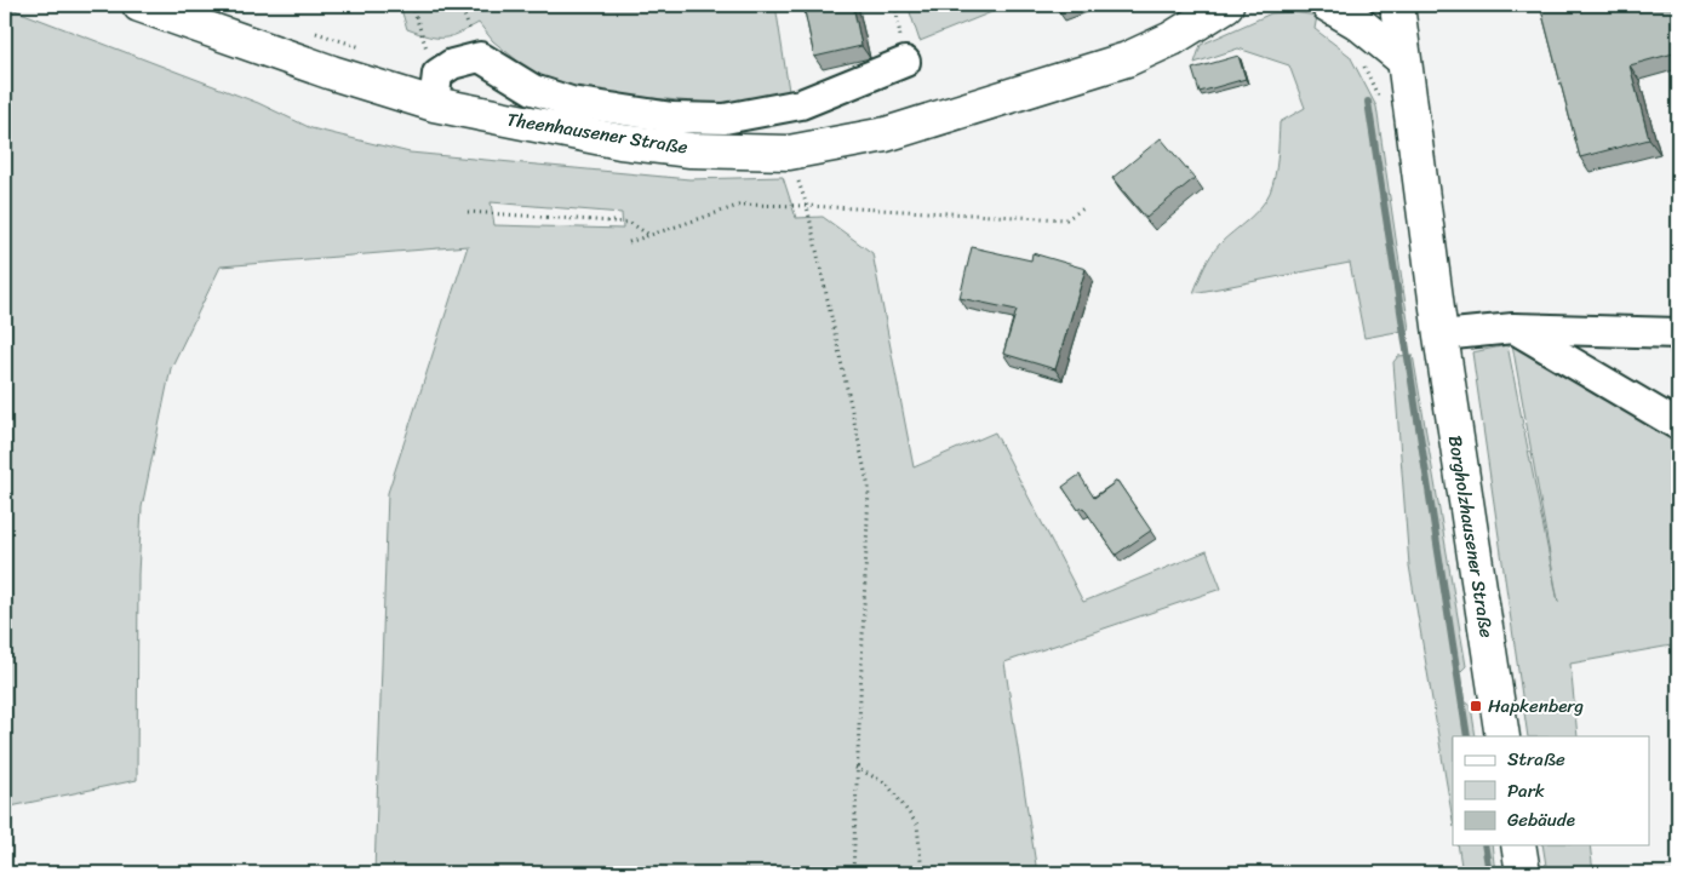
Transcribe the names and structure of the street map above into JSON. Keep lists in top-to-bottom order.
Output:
{
  "streets": {
    "main road": ["Theenhausener Straße", "Borgholzhausener Straße"]
  },
  "places": {
    "transit": ["Hapkenberg"]
  },
  "legend": ["Straße", "Park", "Gebäude"]
}
